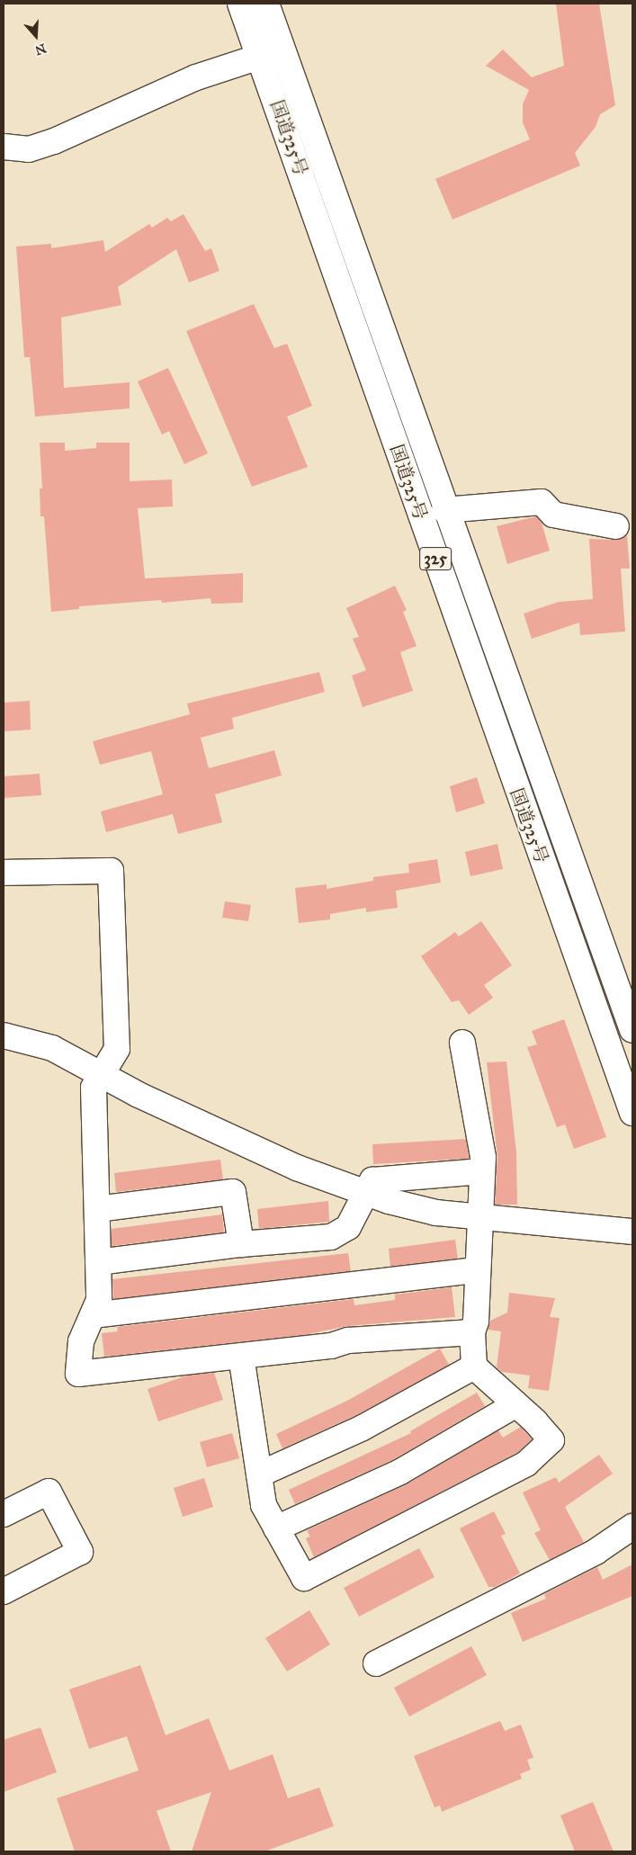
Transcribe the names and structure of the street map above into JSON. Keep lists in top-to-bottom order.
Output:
{
  "streets": {
    "main road": ["国道325号", "325"]
  },
  "north": "bottom"
}
